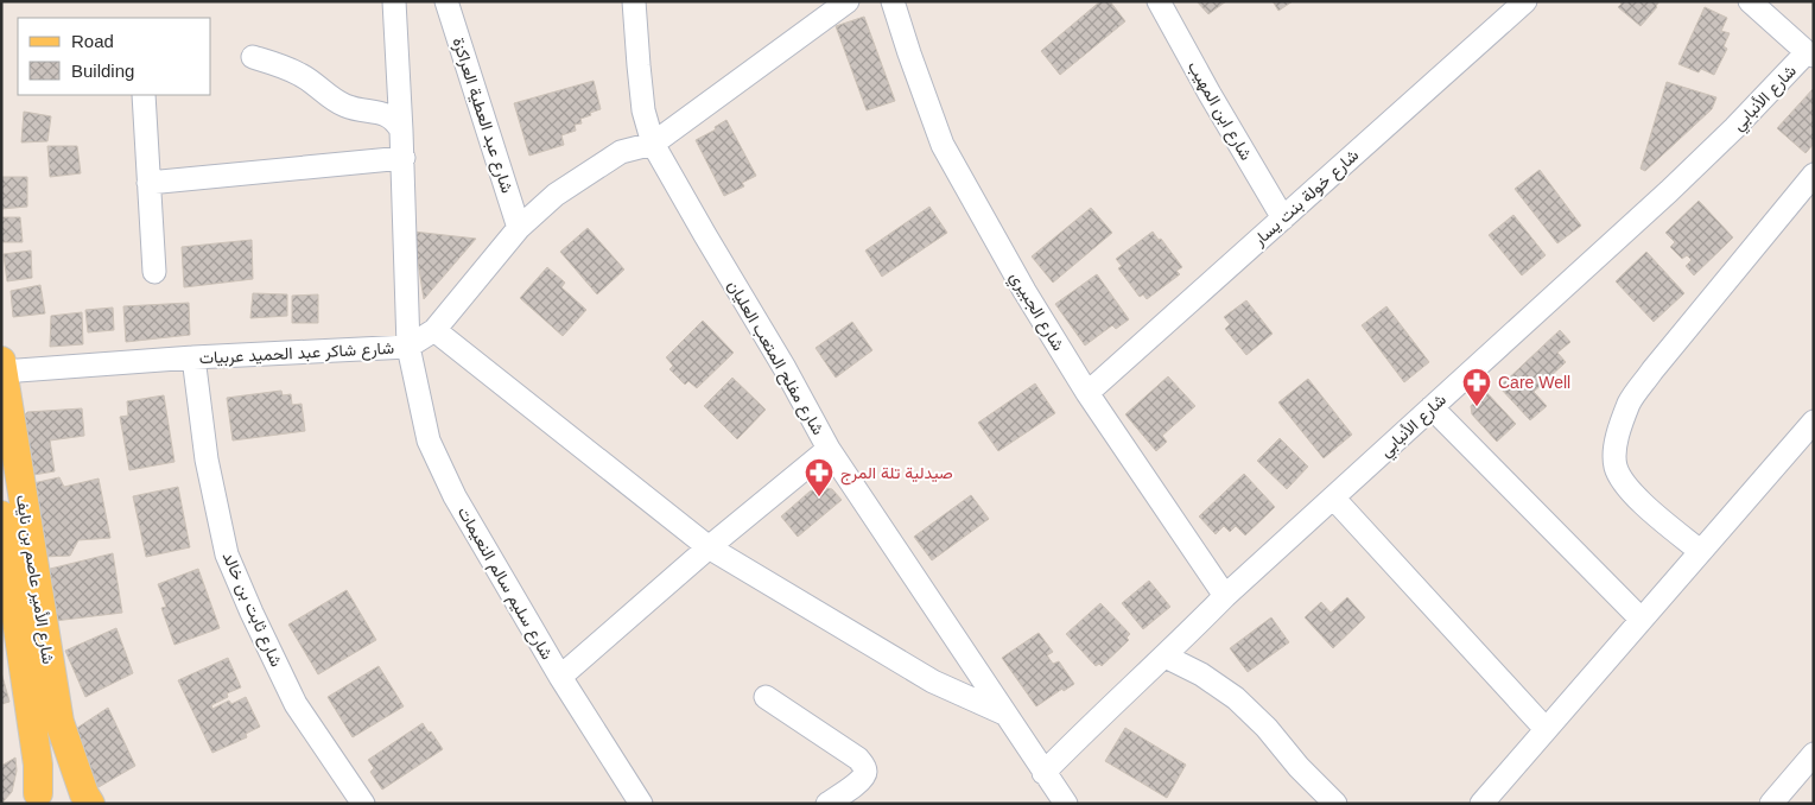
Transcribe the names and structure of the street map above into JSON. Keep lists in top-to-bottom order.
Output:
{
  "streets": {
    "main road": ["شارع الأمير عاصم بن نايف"],
    "street": [
      "شارع الأنبابي",
      "شارع ابن المهيب",
      "شارع عبد العطية العراكزة",
      "شارع خولة بنت يسار",
      "شارع الجبيري",
      "شارع شاكر عبد الحميد عربيات",
      "شارع مفلح المتعب العليان",
      "شارع سليم سالم النعيمات",
      "شارع ثابت بن خالد"
    ]
  },
  "crossings": [
    ["شارع الأنبابي", "شارع الجبيري"],
    ["شارع الأنبابي", "شارع مفلح المتعب العليان"],
    ["شارع ابن المهيب", "شارع خولة بنت يسار"],
    ["شارع عبد العطية العراكزة", "شارع شاكر عبد الحميد عربيات"],
    ["شارع خولة بنت يسار", "شارع الجبيري"],
    ["شارع شاكر عبد الحميد عربيات", "شارع مفلح المتعب العليان"],
    ["شارع شاكر عبد الحميد عربيات", "شارع الأمير عاصم بن نايف"],
    ["شارع شاكر عبد الحميد عربيات", "شارع سليم سالم النعيمات"],
    ["شارع شاكر عبد الحميد عربيات", "شارع ثابت بن خالد"]
  ],
  "places": {
    "pharmacy": ["Care Well", "صيدلية تلة المرج"]
  },
  "legend": ["Road", "Building"]
}
